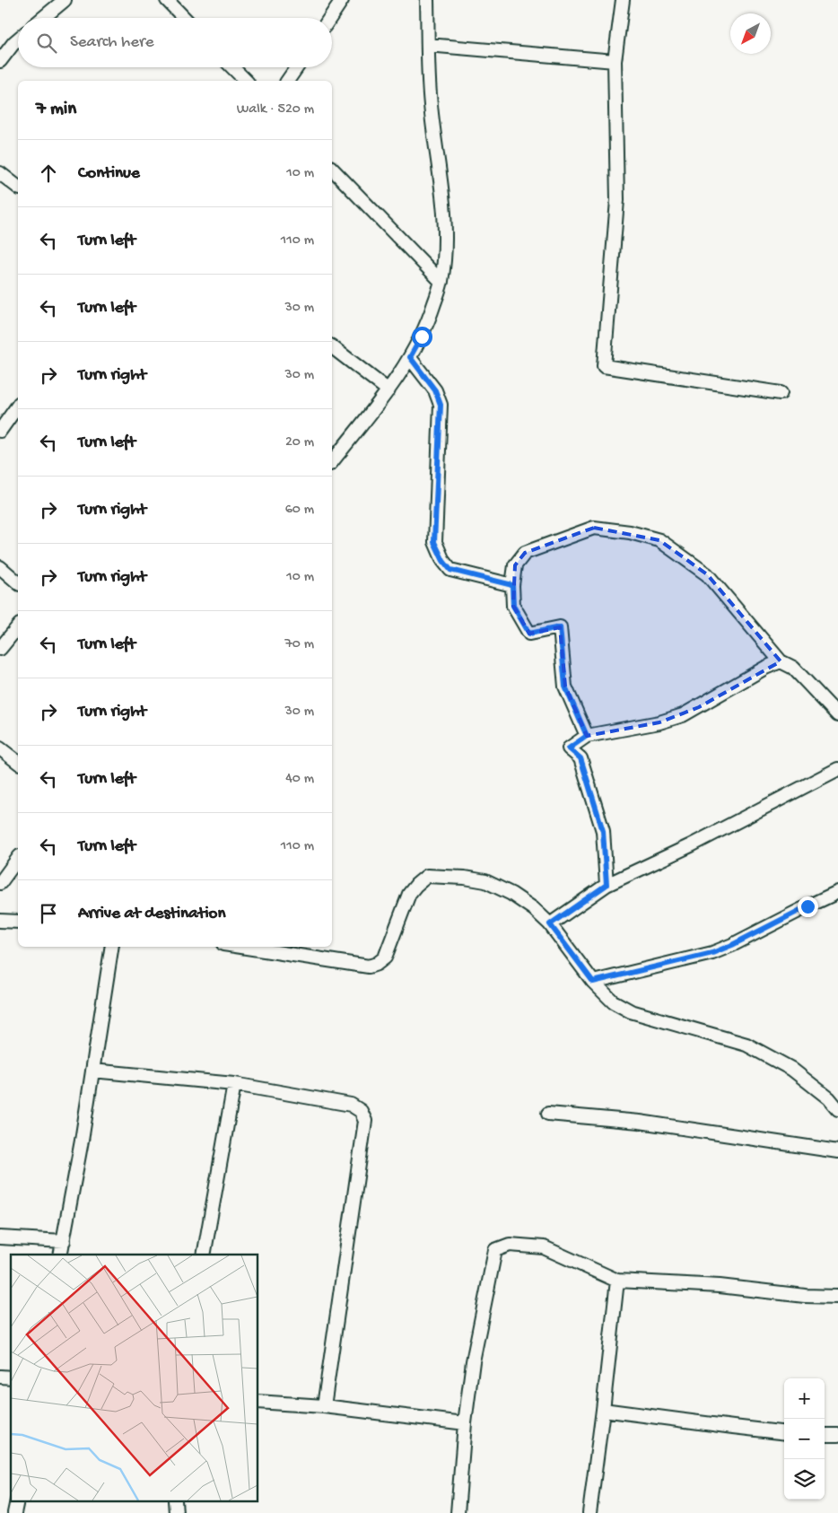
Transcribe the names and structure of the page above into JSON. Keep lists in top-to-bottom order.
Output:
{
  "north": "bottom left",
  "page": {
    "search": "Search here",
    "heading": ["7 min", "Walk · 520 m"],
    "list": [
      ["Continue", "10 m"],
      ["Turn left", "110 m"],
      ["Turn left", "30 m"],
      ["Turn right", "30 m"],
      ["Turn left", "20 m"],
      ["Turn right", "60 m"],
      ["Turn right", "10 m"],
      ["Turn left", "70 m"],
      ["Turn right", "30 m"],
      ["Turn left", "40 m"],
      ["Turn left", "110 m"],
      "Arrive at destination"
    ],
    "map_buttons": ["+", "−"]
  }
}
